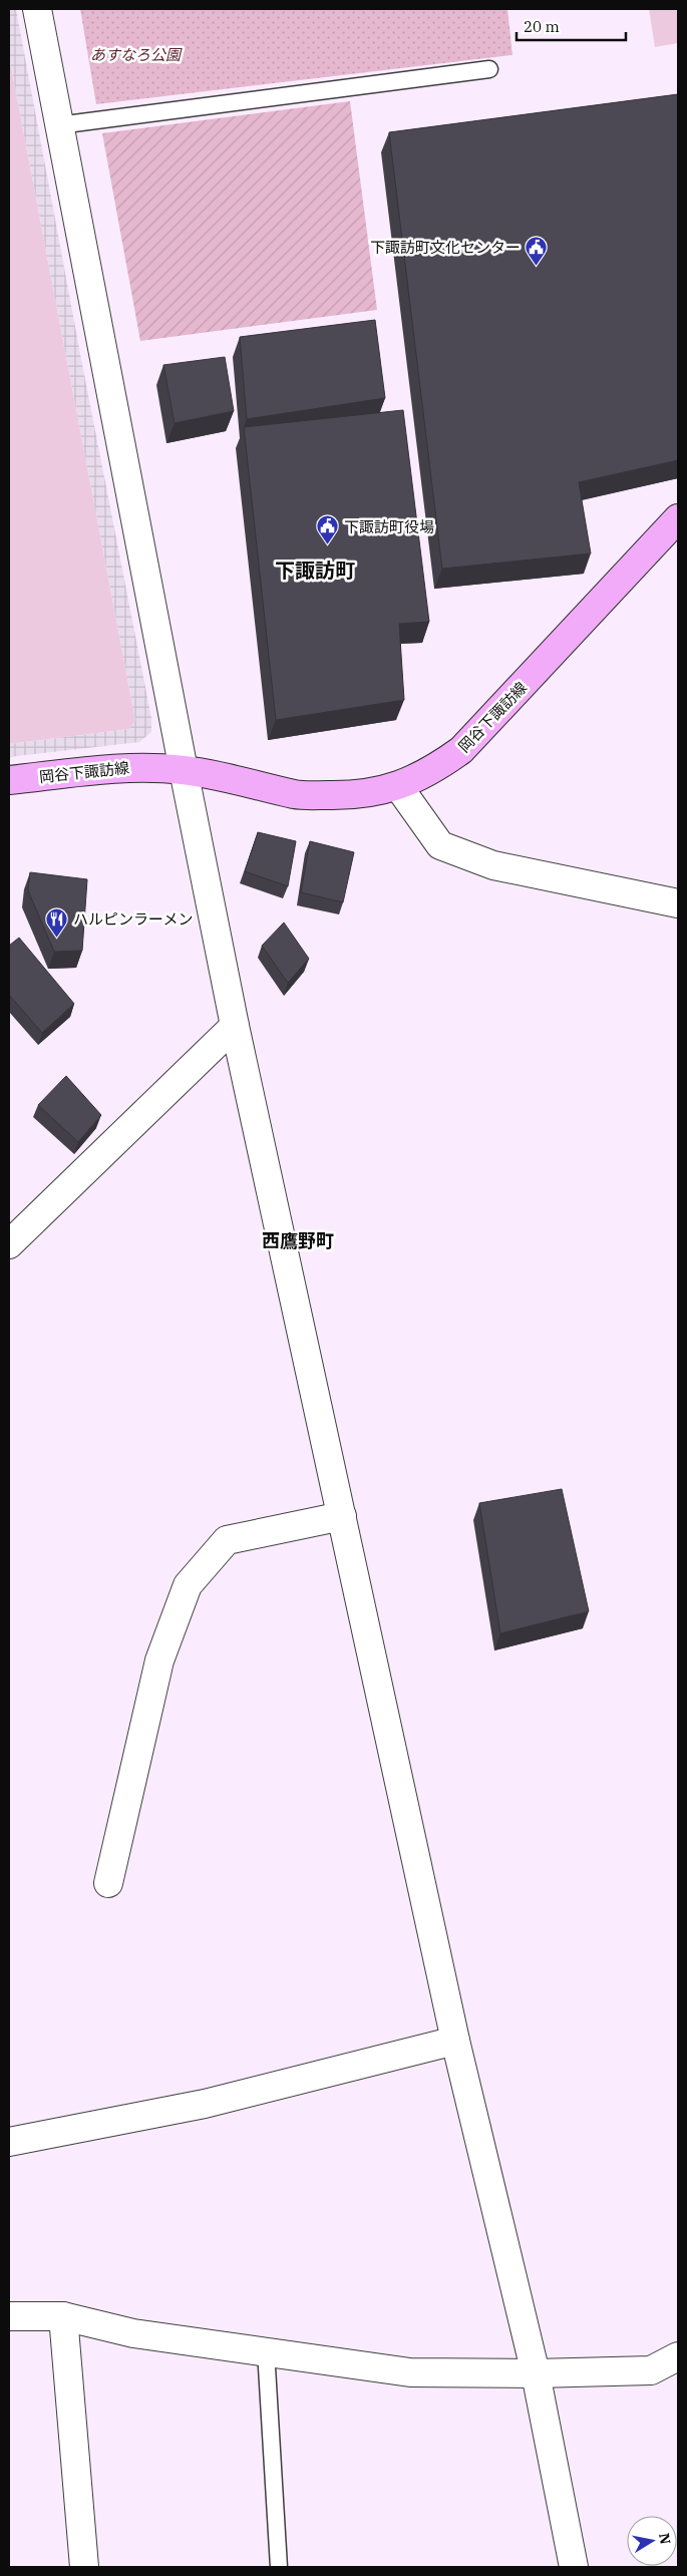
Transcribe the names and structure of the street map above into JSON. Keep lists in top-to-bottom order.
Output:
{
  "streets": {
    "main road": ["岡谷下諏訪線"]
  },
  "districts": ["下諏訪町", "西鷹野町"],
  "parks": ["あすなろ公園"],
  "places": {
    "public building": ["下諏訪町文化センター", "下諏訪町役場"],
    "restaurant": ["ハルピンラーメン"]
  },
  "scale_bar": "20 m",
  "north": "right"
}
